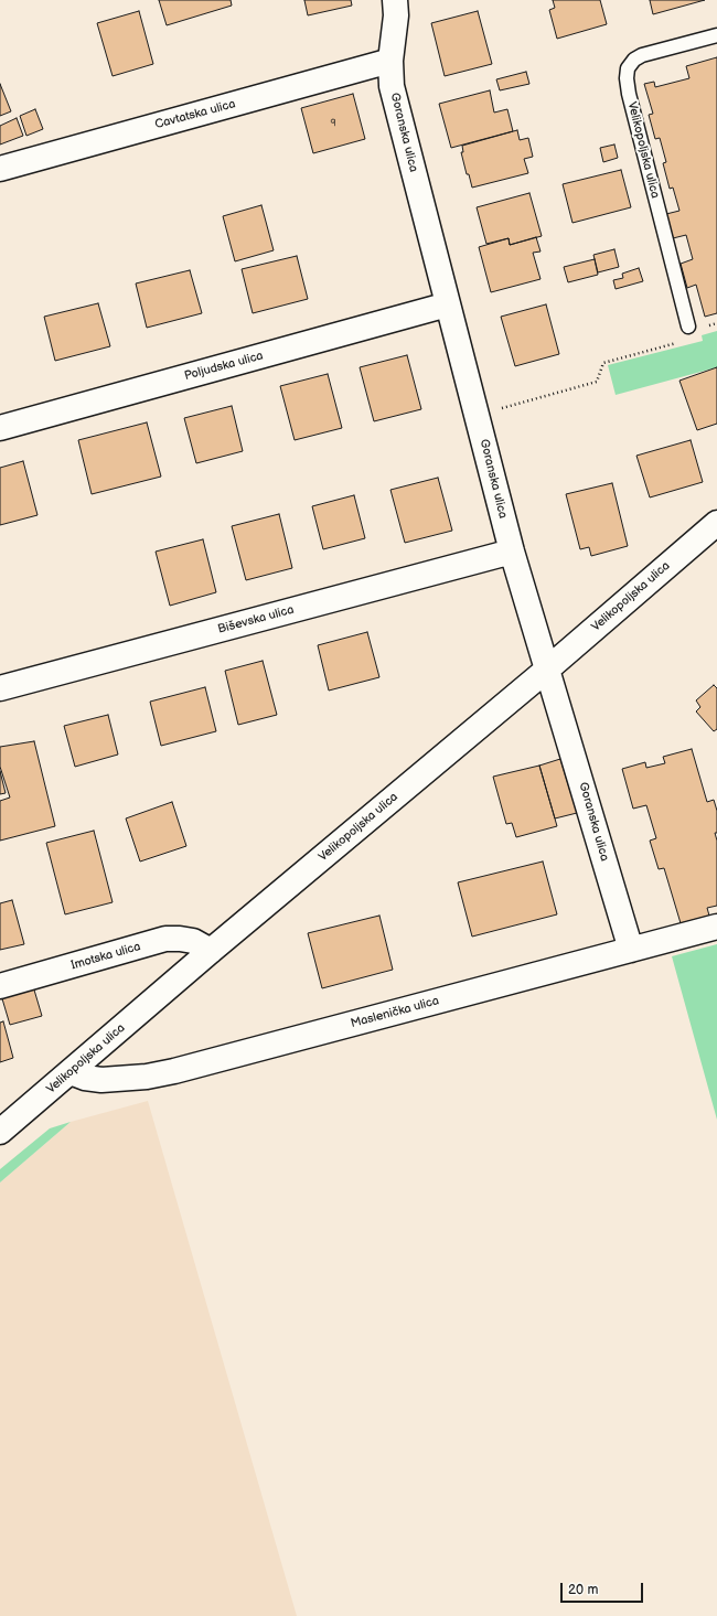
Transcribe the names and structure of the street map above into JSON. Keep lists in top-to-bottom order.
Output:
{
  "streets": {
    "street": [
      "Cavtatska ulica",
      "Goranska ulica",
      "Velikopoljska ulica",
      "Poljudska ulica",
      "Biševska ulica",
      "Imotska ulica",
      "Maslenička ulica"
    ]
  },
  "crossings": [
    ["Cavtatska ulica", "Goranska ulica"],
    ["Goranska ulica", "Velikopoljska ulica"],
    ["Goranska ulica", "Poljudska ulica"],
    ["Goranska ulica", "Biševska ulica"],
    ["Goranska ulica", "Maslenička ulica"],
    ["Velikopoljska ulica", "Imotska ulica"],
    ["Velikopoljska ulica", "Maslenička ulica"]
  ],
  "house_numbers": ["9"],
  "scale_bar": "20 m"
}
